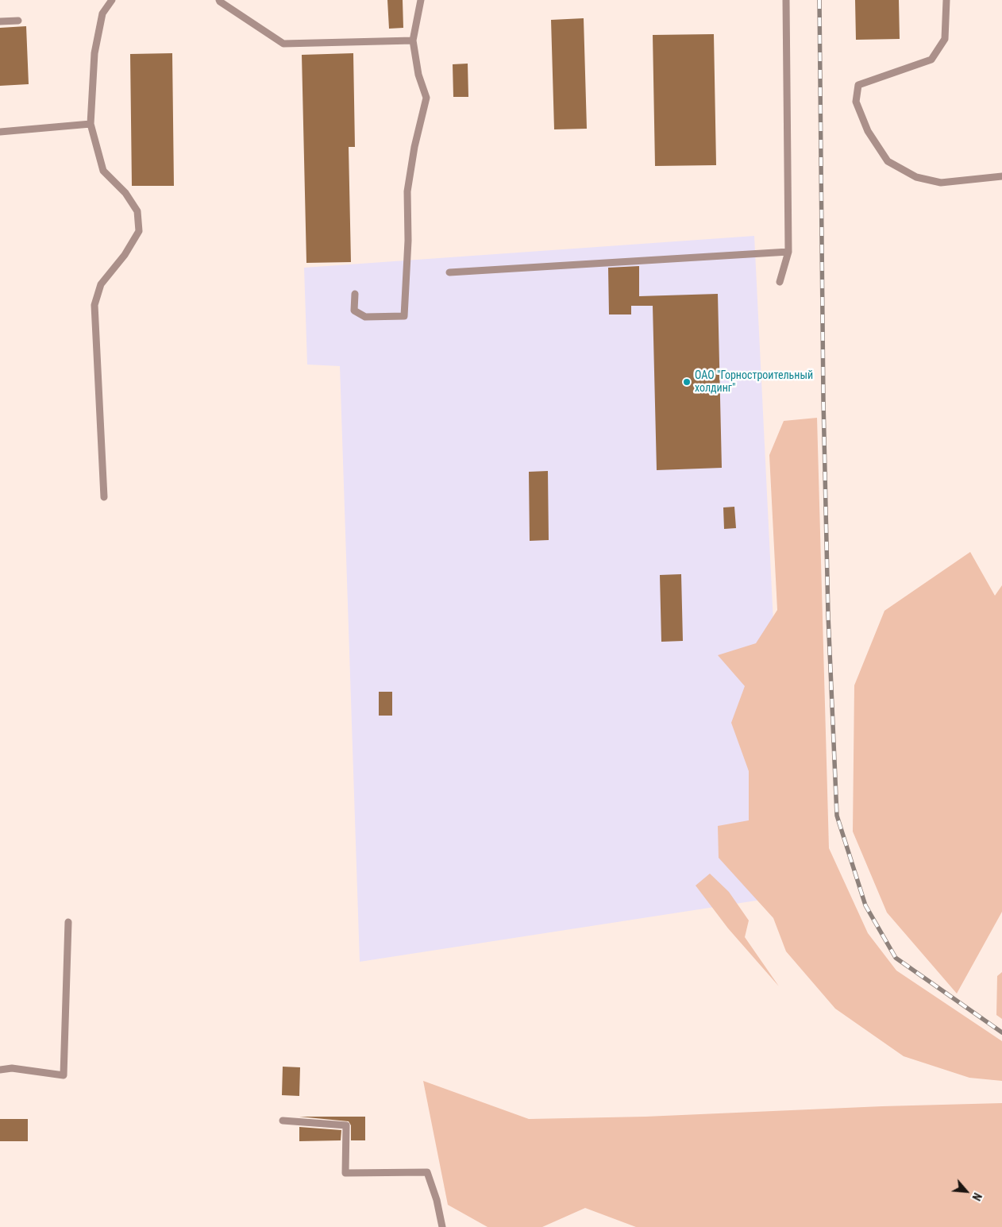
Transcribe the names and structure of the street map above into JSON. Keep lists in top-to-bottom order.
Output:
{
  "places": ["ОАО \"Горностроительный холдинг\""],
  "north": "bottom right"
}
